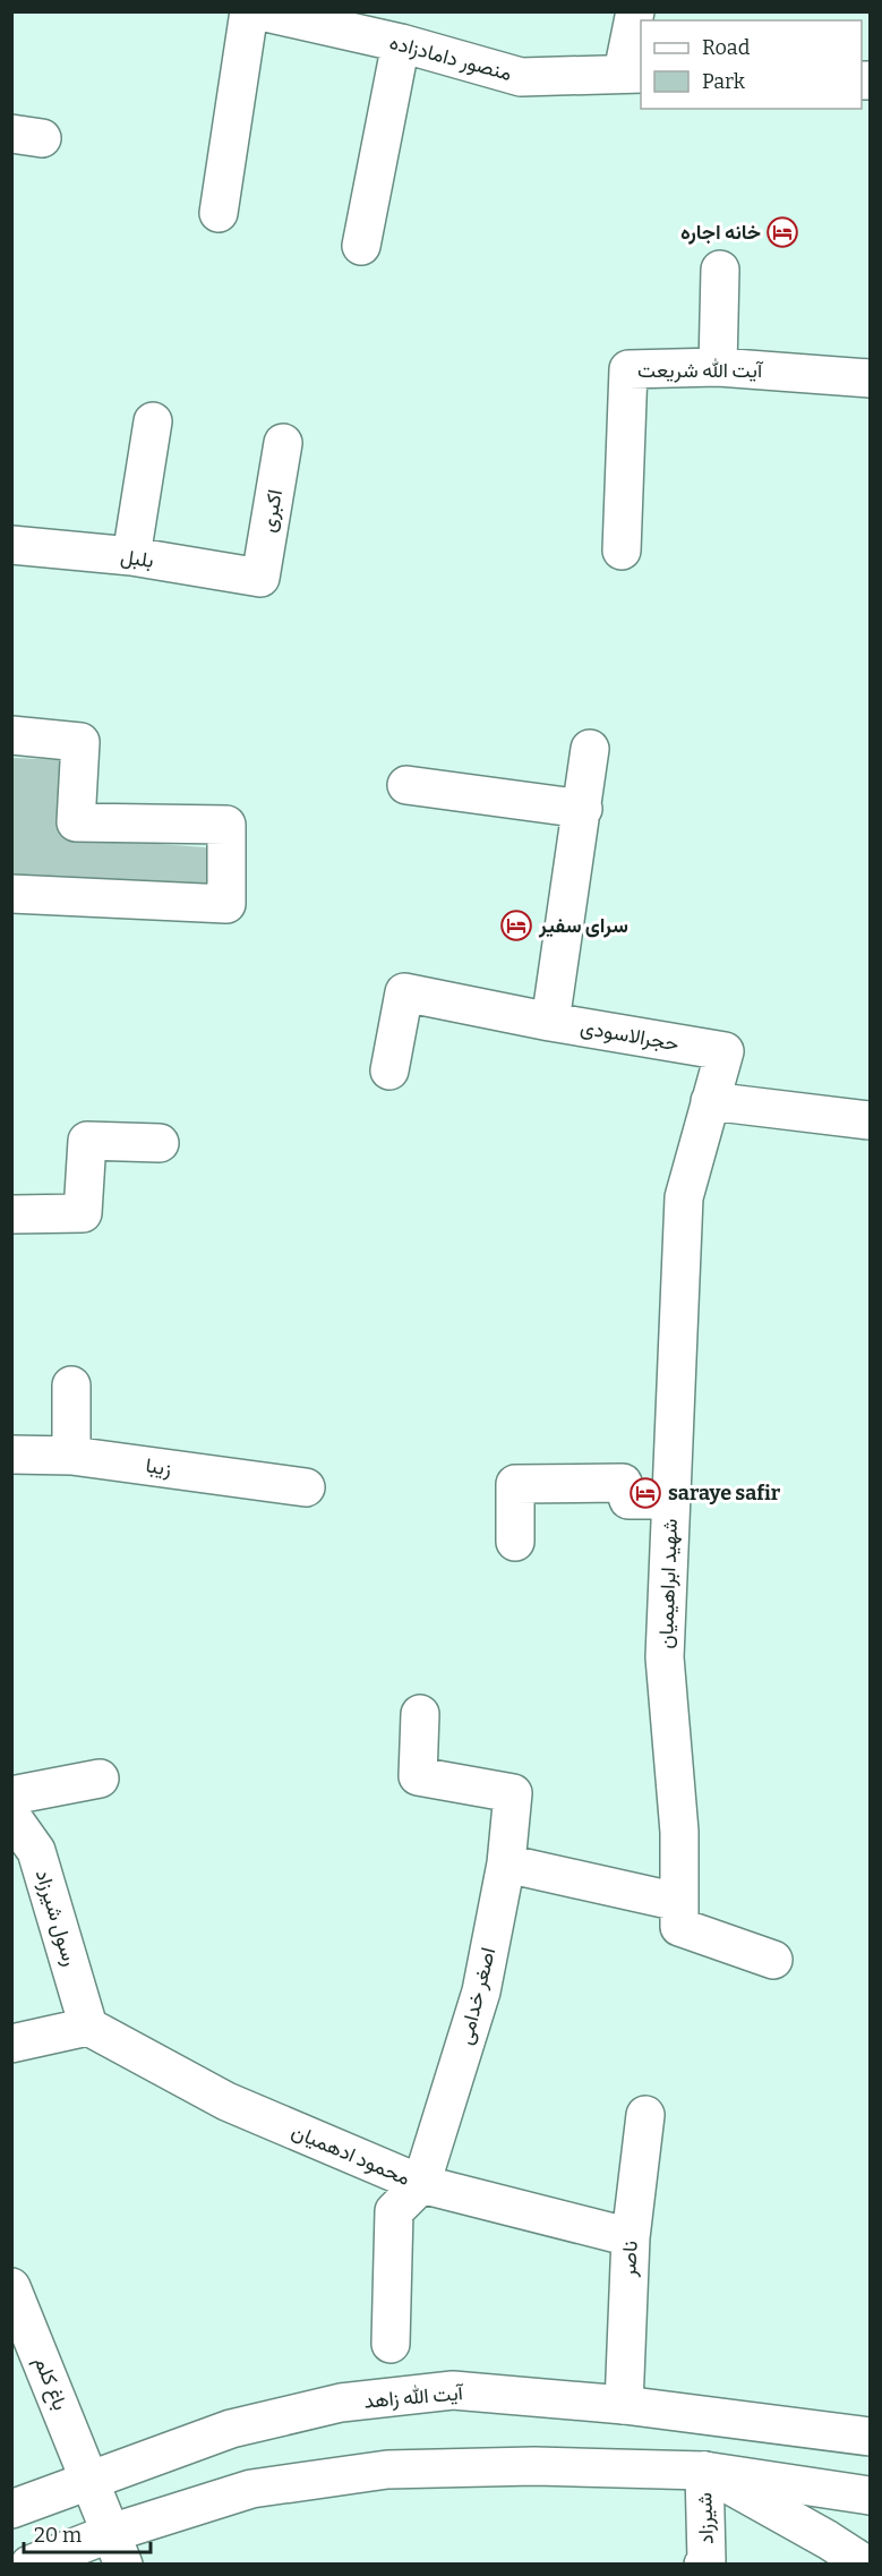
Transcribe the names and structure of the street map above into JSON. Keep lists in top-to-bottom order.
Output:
{
  "streets": {
    "street": [
      "منصور دامادزاده",
      "آیت الله شریعت",
      "اکبری",
      "بلبل",
      "حجرالاسودی",
      "زیبا",
      "شهید ابراهیمیان",
      "رسول شیرزاد",
      "اصغر خدامی",
      "محمود ادهمیان",
      "ناصر",
      "باغ کلم",
      "آیت الله زاهد",
      "شیرزاد"
    ]
  },
  "crossings": [
    ["اکبری", "بلبل"],
    ["حجرالاسودی", "شهید ابراهیمیان"],
    ["رسول شیرزاد", "محمود ادهمیان"],
    ["اصغر خدامی", "محمود ادهمیان"],
    ["محمود ادهمیان", "ناصر"],
    ["ناصر", "آیت الله زاهد"],
    ["باغ کلم", "آیت الله زاهد"]
  ],
  "places": {
    "hotel": ["خانه اجاره", "سرای سفیر", "saraye safir"]
  },
  "legend": ["Road", "Park"],
  "scale_bar": "20 m"
}
